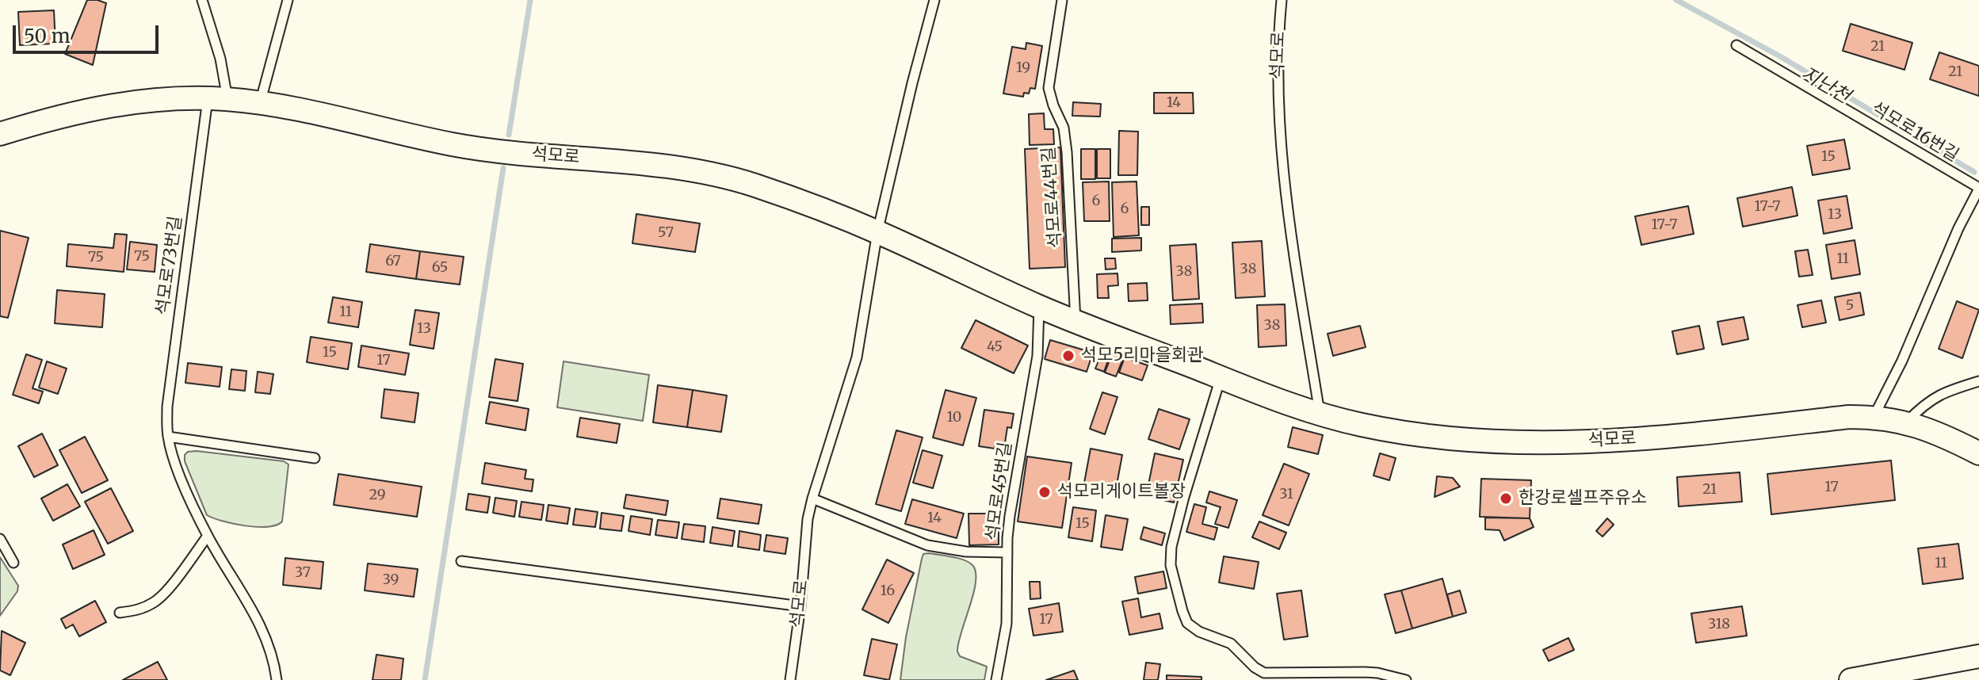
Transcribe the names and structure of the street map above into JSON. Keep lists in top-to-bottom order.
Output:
{
  "streets": {
    "street": ["석모로"],
    "lane": [
      "석모로16번길",
      "석모로44번길",
      "석모로73번길",
      "석모로45번길"
    ]
  },
  "crossings": [
    ["석모로", "석모로16번길"],
    ["석모로", "석모로44번길"],
    ["석모로", "석모로73번길"],
    ["석모로", "석모로45번길"]
  ],
  "water": ["지난천"],
  "places": ["석모5리마을회관", "석모리게이트볼장", "한강로셀프주유소"],
  "house_numbers": [
    "21",
    "19",
    "21",
    "14",
    "15",
    "6",
    "17-7",
    "6",
    "13",
    "17-7",
    "57",
    "75",
    "75",
    "11",
    "67",
    "65",
    "38",
    "38",
    "5",
    "11",
    "38",
    "13",
    "45",
    "15",
    "17",
    "10",
    "17",
    "21",
    "31",
    "29",
    "14",
    "15",
    "11",
    "37",
    "39",
    "16",
    "17",
    "318"
  ],
  "scale_bar": "50 m"
}
